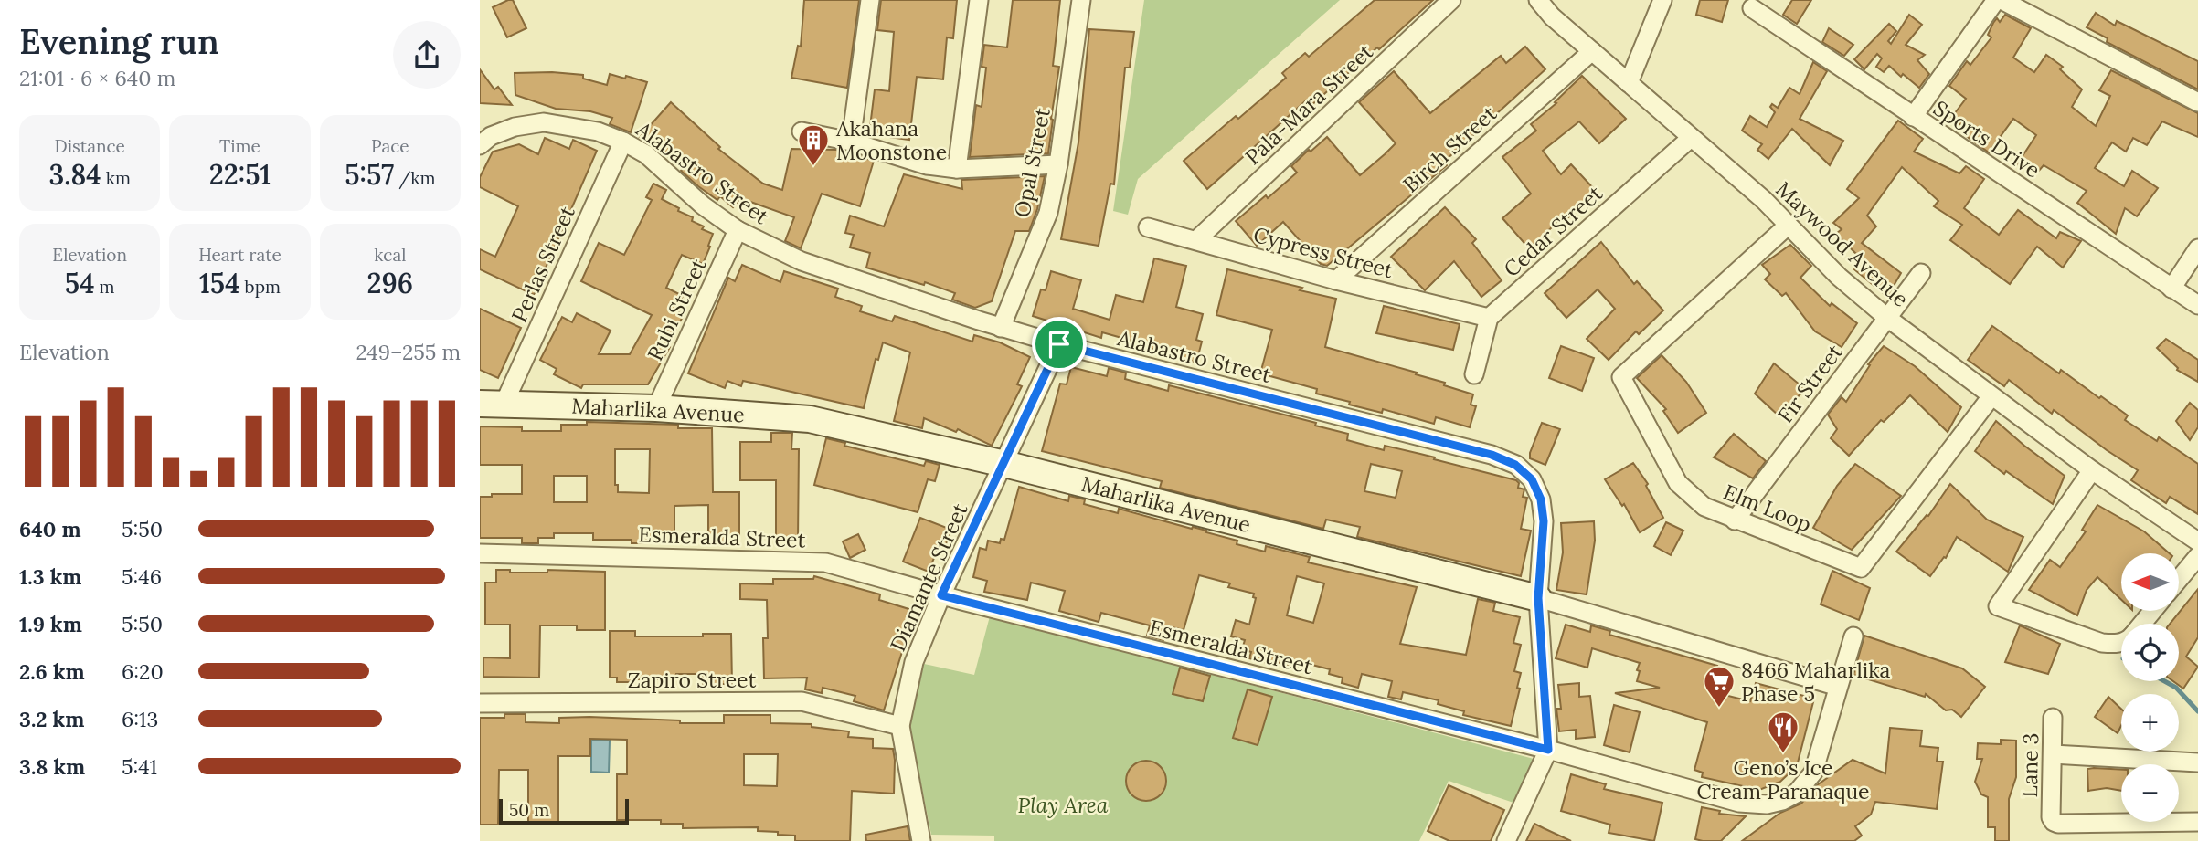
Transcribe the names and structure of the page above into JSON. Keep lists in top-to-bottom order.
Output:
{
  "streets": {
    "street": [
      "Pala-Mara Street",
      "Sports Drive",
      "Birch Street",
      "Opal Street",
      "Alabastro Street",
      "Cedar Street",
      "Maywood Avenue",
      "Cypress Street",
      "Perlas Street",
      "Rubi Street",
      "Fir Street",
      "Maharlika Avenue",
      "Elm Loop",
      "Esmeralda Street",
      "Diamante Street",
      "Zapiro Street",
      "Lane 3"
    ]
  },
  "crossings": [
    ["Pala-Mara Street", "Cypress Street"],
    ["Birch Street", "Maywood Avenue"],
    ["Birch Street", "Cypress Street"],
    ["Opal Street", "Alabastro Street"],
    ["Alabastro Street", "Perlas Street"],
    ["Alabastro Street", "Rubi Street"],
    ["Alabastro Street", "Maharlika Avenue"],
    ["Alabastro Street", "Esmeralda Street"],
    ["Alabastro Street", "Diamante Street"],
    ["Cedar Street", "Maywood Avenue"],
    ["Cedar Street", "Cypress Street"],
    ["Maywood Avenue", "Fir Street"],
    ["Maywood Avenue", "Elm Loop"],
    ["Perlas Street", "Maharlika Avenue"],
    ["Rubi Street", "Maharlika Avenue"],
    ["Fir Street", "Elm Loop"],
    ["Maharlika Avenue", "Esmeralda Street"],
    ["Maharlika Avenue", "Diamante Street"],
    ["Esmeralda Street", "Diamante Street"],
    ["Diamante Street", "Zapiro Street"]
  ],
  "parks": ["Play Area"],
  "places": {
    "building": ["Akahana Moonstone"],
    "supermarket": ["8466 Maharlika Phase 5"],
    "restaurant": ["Geno’s Ice Cream Paranaque"]
  },
  "scale_bar": "50 m",
  "north": "left",
  "page": {
    "heading": ["Evening run", "21:01 · 6 × 640 m"],
    "stats": [
      ["Distance", "3.84 km"],
      ["Time", "22:51"],
      ["Pace", "5:57 /km"],
      ["Elevation", "54 m"],
      ["Heart rate", "154 bpm"],
      ["kcal", "296"]
    ],
    "chart": ["Elevation", "249–255 m"],
    "list": [
      {
        "name": "640 m",
        "note": "5:50"
      },
      {
        "name": "1.3 km",
        "note": "5:46"
      },
      {
        "name": "1.9 km",
        "note": "5:50"
      },
      {
        "name": "2.6 km",
        "note": "6:20"
      },
      {
        "name": "3.2 km",
        "note": "6:13"
      },
      {
        "name": "3.8 km",
        "note": "5:41"
      }
    ],
    "map_buttons": ["+", "−"],
    "scale": "50 m"
  }
}
